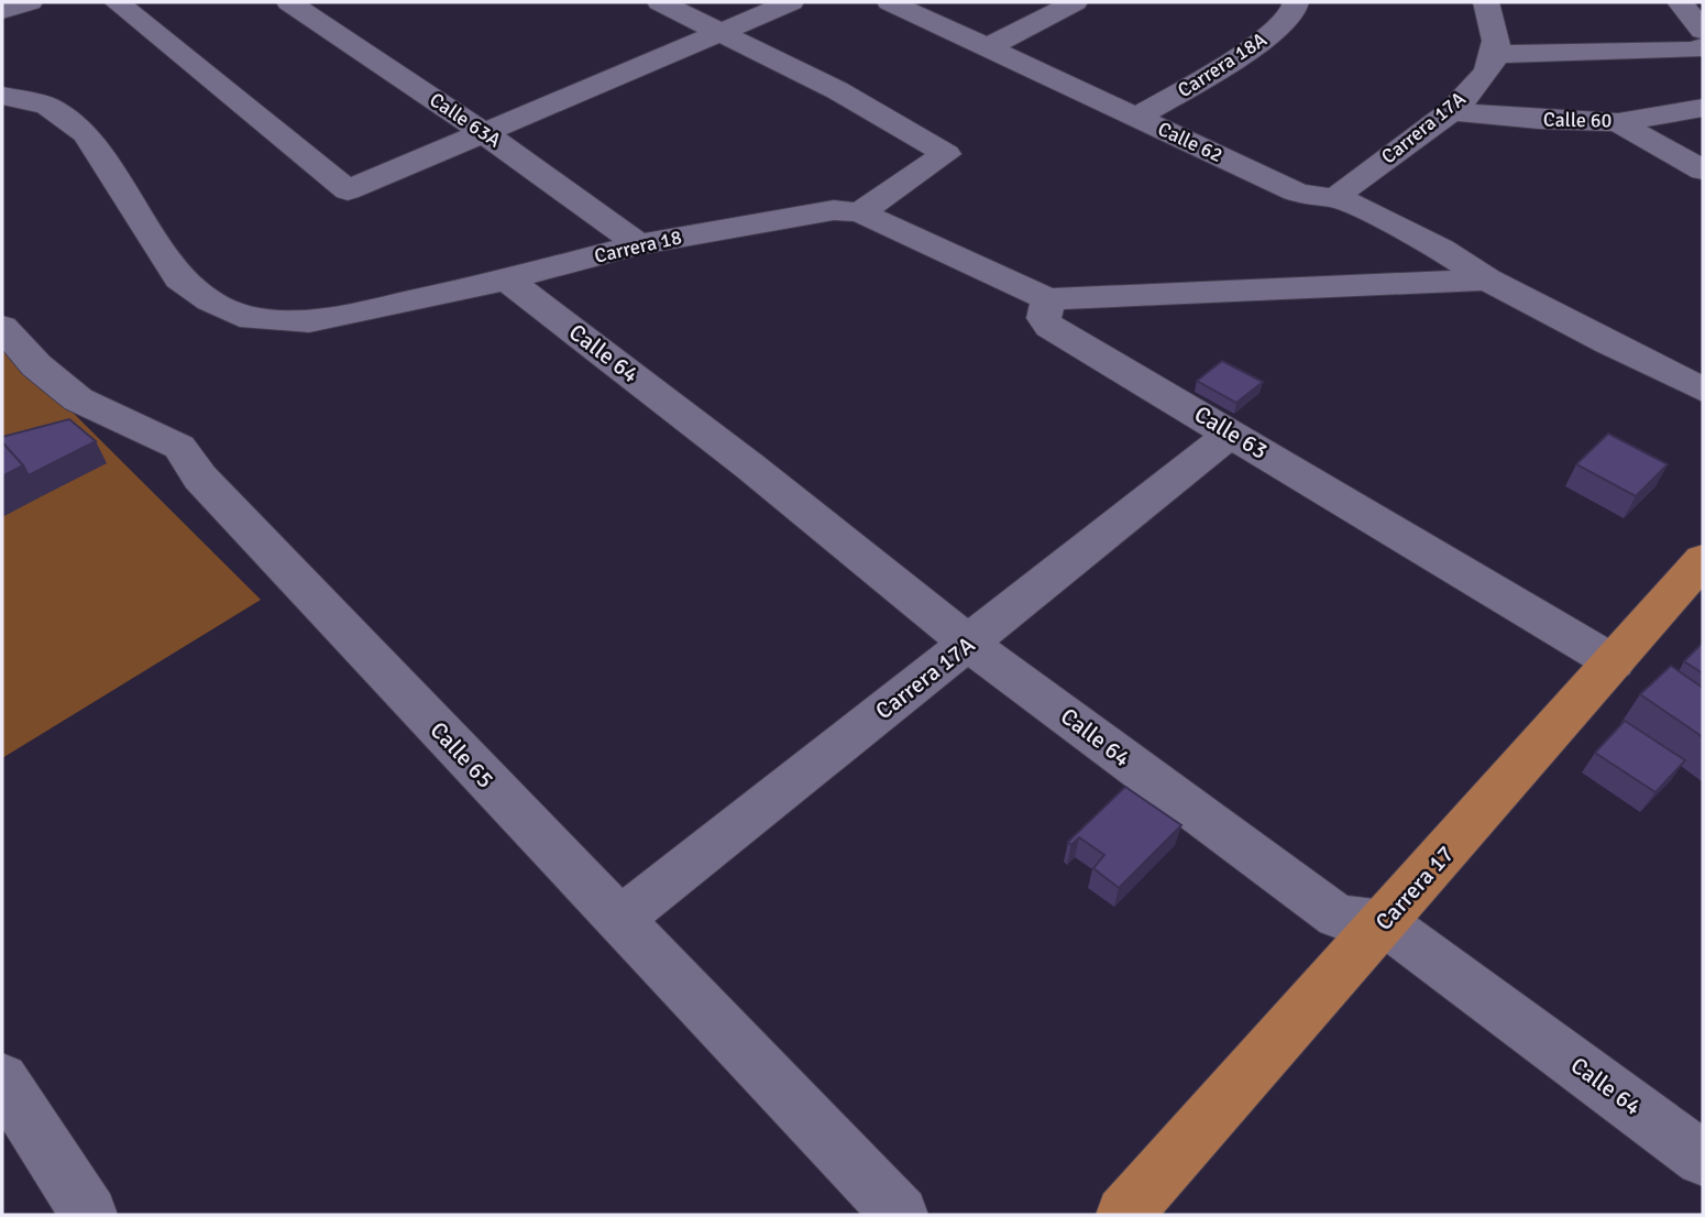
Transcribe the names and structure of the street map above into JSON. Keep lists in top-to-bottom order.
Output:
{
  "streets": {
    "main road": ["Carrera 17"],
    "street": [
      "Carrera 18A",
      "Calle 63A",
      "Calle 60",
      "Carrera 17A",
      "Calle 62",
      "Carrera 18",
      "Calle 64",
      "Calle 63",
      "Calle 65"
    ]
  },
  "crossings": [
    ["Carrera 18A", "Calle 62"],
    ["Calle 63A", "Carrera 18"],
    ["Calle 60", "Carrera 17A"],
    ["Carrera 17A", "Calle 62"],
    ["Carrera 17A", "Calle 64"],
    ["Carrera 17A", "Calle 63"],
    ["Carrera 17A", "Calle 65"],
    ["Calle 62", "Calle 63"],
    ["Carrera 18", "Calle 64"],
    ["Calle 64", "Carrera 17"],
    ["Calle 63", "Carrera 17"]
  ]
}
